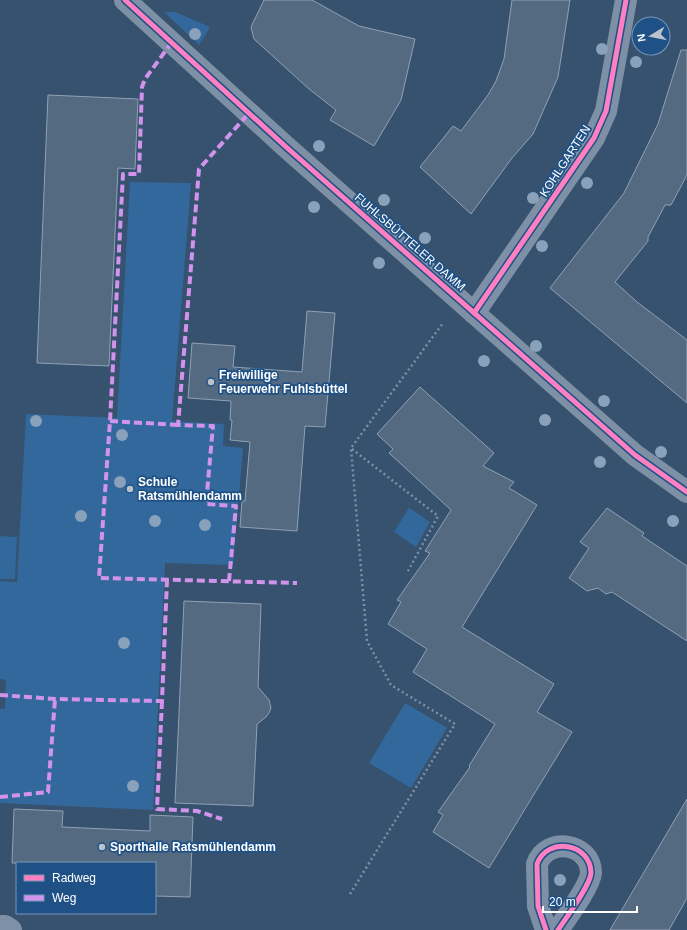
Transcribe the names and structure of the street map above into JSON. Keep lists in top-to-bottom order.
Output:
{
  "streets": {
    "street": ["KOHLGARTEN", "FUHLSBÜTTELER DAMM"]
  },
  "crossings": [
    ["KOHLGARTEN", "FUHLSBÜTTELER DAMM"]
  ],
  "places": ["Freiwillige Feuerwehr Fuhlsbüttel", "Schule Ratsmühlendamm", "Sporthalle Ratsmühlendamm"],
  "legend": ["Radweg", "Weg"],
  "scale_bar": "20 m",
  "north": "left"
}
